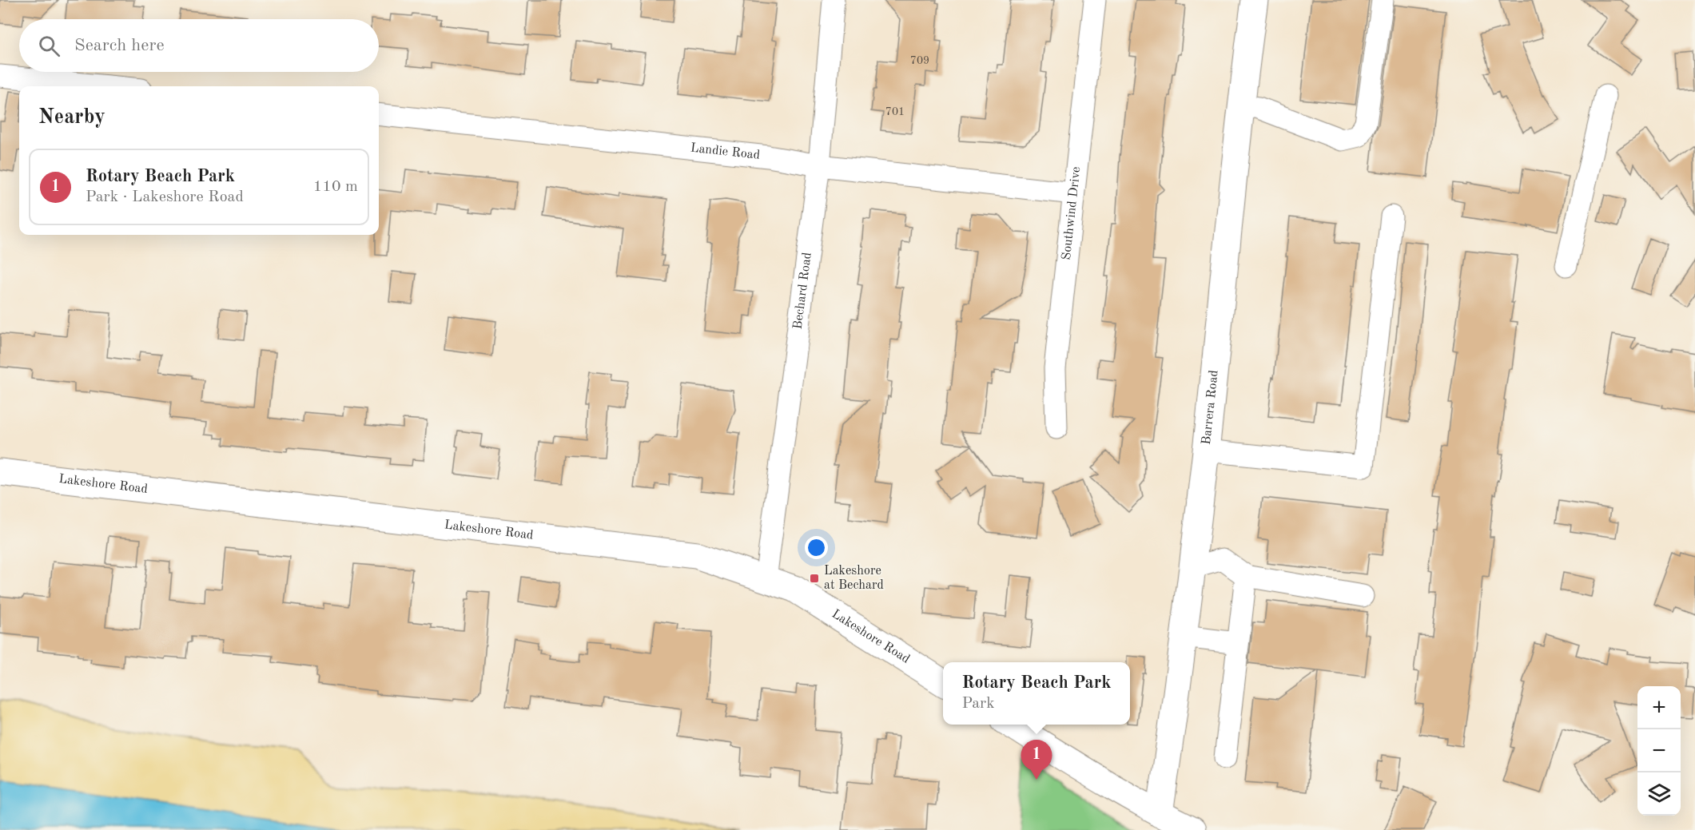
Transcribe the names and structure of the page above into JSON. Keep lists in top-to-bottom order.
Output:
{
  "streets": {
    "main road": ["Barrera Road", "Lakeshore Road"],
    "street": ["Landie Road", "Southwind Drive", "Bechard Road"]
  },
  "crossings": [
    ["Landie Road", "Southwind Drive"],
    ["Landie Road", "Bechard Road"],
    ["Bechard Road", "Lakeshore Road"]
  ],
  "places": {
    "transit": ["Lakeshore at Bechard"]
  },
  "house_numbers": ["709", "701"],
  "page": {
    "search": "Search here",
    "heading": "Nearby",
    "list": [
      {
        "mark": "1",
        "name": "Rotary Beach Park",
        "note": "Park · Lakeshore Road",
        "value": "110 m"
      }
    ],
    "popup": ["Rotary Beach Park", "Park"],
    "map_buttons": ["+", "−"],
    "pins": "1"
  }
}
